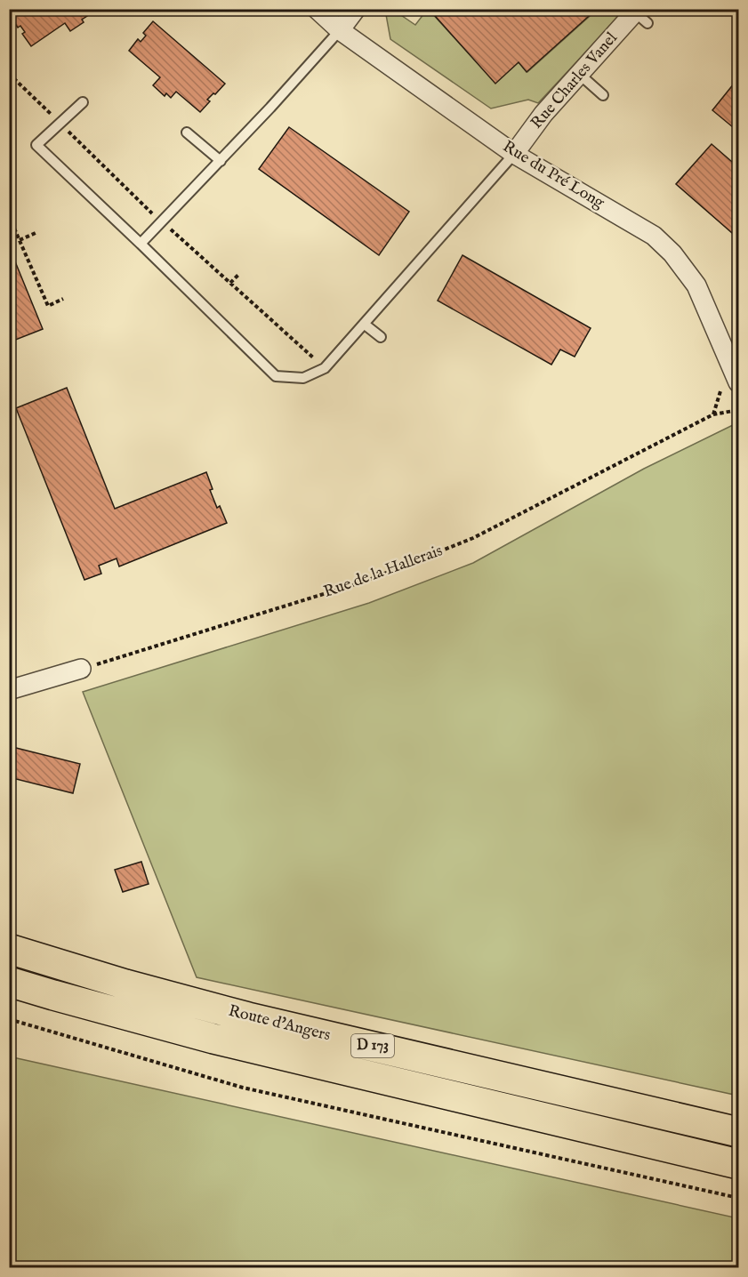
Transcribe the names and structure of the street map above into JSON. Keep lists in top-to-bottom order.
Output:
{
  "streets": {
    "highway": ["Route d'Angers", "D 173"],
    "street": ["Rue Charles Vanel", "Rue du Pré Long"],
    "path": ["Rue de la Hallerais"]
  },
  "crossings": [
    ["Rue Charles Vanel", "Rue du Pré Long"]
  ]
}
